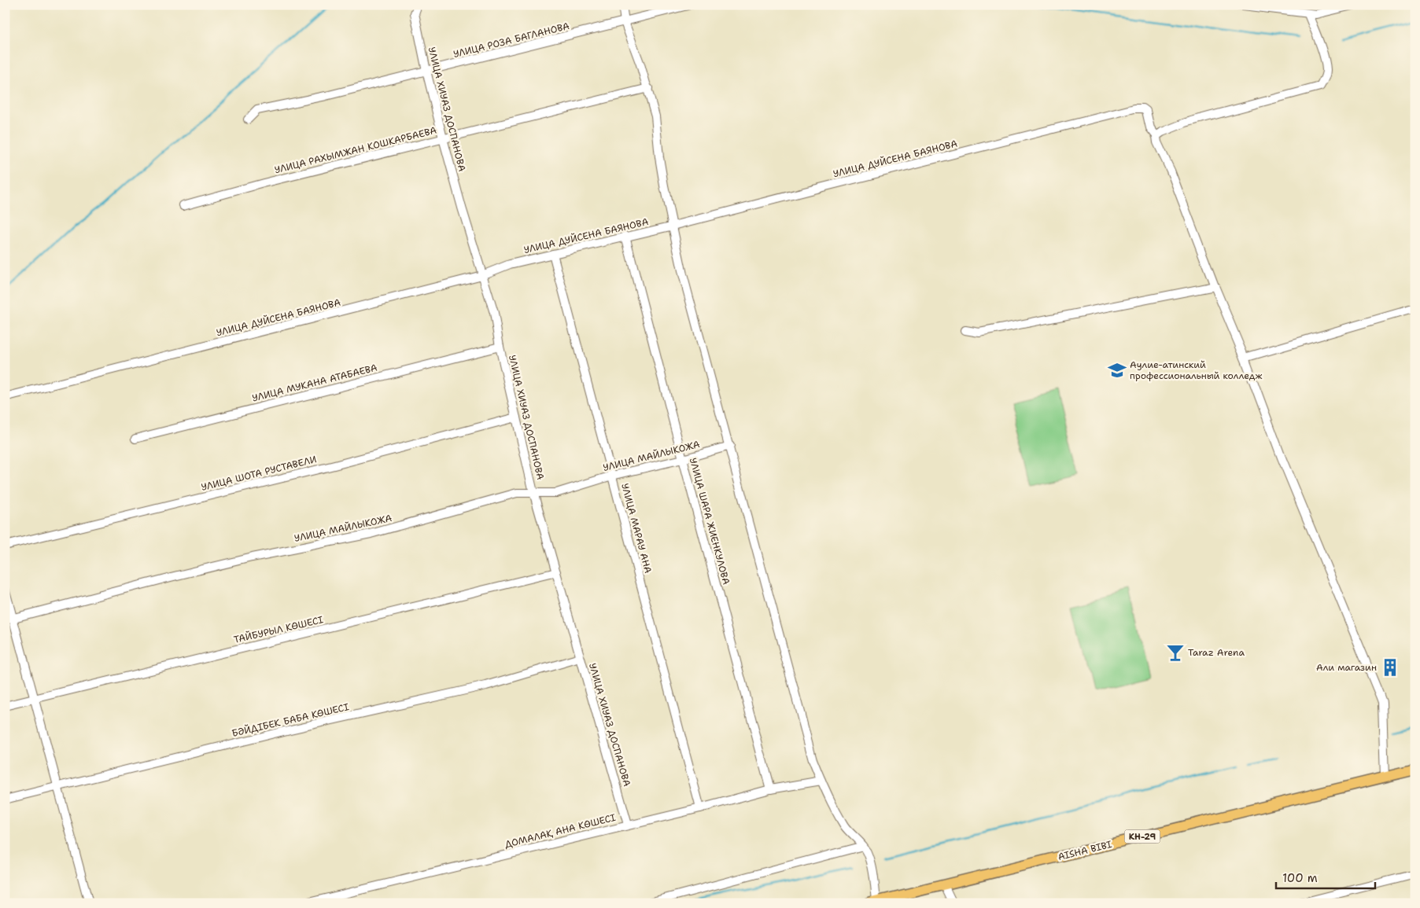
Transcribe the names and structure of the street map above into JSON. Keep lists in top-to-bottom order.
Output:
{
  "streets": {
    "main road": ["КН-29", "AISHA BIBI"],
    "street": [
      "УЛИЦА РОЗА БАГЛАНОВА",
      "УЛИЦА ХИУАЗ ДОСПАНОВА",
      "УЛИЦА РАХЫМЖАН КОШКАРБАЕВА",
      "УЛИЦА ДУЙСЕНА БАЯНОВА",
      "УЛИЦА МУКАНА АТАБАЕВА",
      "УЛИЦА МАЙЛЫКОЖА",
      "УЛИЦА ШОТА РУСТАВЕЛИ",
      "УЛИЦА ШАРА ЖИЕНКУЛОВА",
      "УЛИЦА МАРАУ АНА",
      "ТАЙБУРЫЛ КӨШЕСІ",
      "БӘЙДІБЕК БАБА КӨШЕСІ",
      "ДОМАЛАҚ АНА КӨШЕСІ"
    ]
  },
  "crossings": [
    ["УЛИЦА РОЗА БАГЛАНОВА", "УЛИЦА ХИУАЗ ДОСПАНОВА"],
    ["УЛИЦА ХИУАЗ ДОСПАНОВА", "УЛИЦА РАХЫМЖАН КОШКАРБАЕВА"],
    ["УЛИЦА ХИУАЗ ДОСПАНОВА", "УЛИЦА ДУЙСЕНА БАЯНОВА"],
    ["УЛИЦА ХИУАЗ ДОСПАНОВА", "УЛИЦА МУКАНА АТАБАЕВА"],
    ["УЛИЦА ХИУАЗ ДОСПАНОВА", "УЛИЦА МАЙЛЫКОЖА"],
    ["УЛИЦА ХИУАЗ ДОСПАНОВА", "УЛИЦА ШОТА РУСТАВЕЛИ"],
    ["УЛИЦА ХИУАЗ ДОСПАНОВА", "ТАЙБУРЫЛ КӨШЕСІ"],
    ["УЛИЦА ХИУАЗ ДОСПАНОВА", "БӘЙДІБЕК БАБА КӨШЕСІ"],
    ["УЛИЦА ХИУАЗ ДОСПАНОВА", "ДОМАЛАҚ АНА КӨШЕСІ"],
    ["УЛИЦА ДУЙСЕНА БАЯНОВА", "УЛИЦА ШАРА ЖИЕНКУЛОВА"],
    ["УЛИЦА ДУЙСЕНА БАЯНОВА", "УЛИЦА МАРАУ АНА"],
    ["УЛИЦА МАЙЛЫКОЖА", "УЛИЦА ШАРА ЖИЕНКУЛОВА"],
    ["УЛИЦА МАЙЛЫКОЖА", "УЛИЦА МАРАУ АНА"],
    ["УЛИЦА ШАРА ЖИЕНКУЛОВА", "ДОМАЛАҚ АНА КӨШЕСІ"],
    ["УЛИЦА МАРАУ АНА", "ДОМАЛАҚ АНА КӨШЕСІ"]
  ],
  "places": {
    "school or university": ["Аулие-атинский профессиональный колледж"],
    "bar": ["Taraz Arena"],
    "building": ["Али магазин"]
  },
  "scale_bar": "100 m"
}
